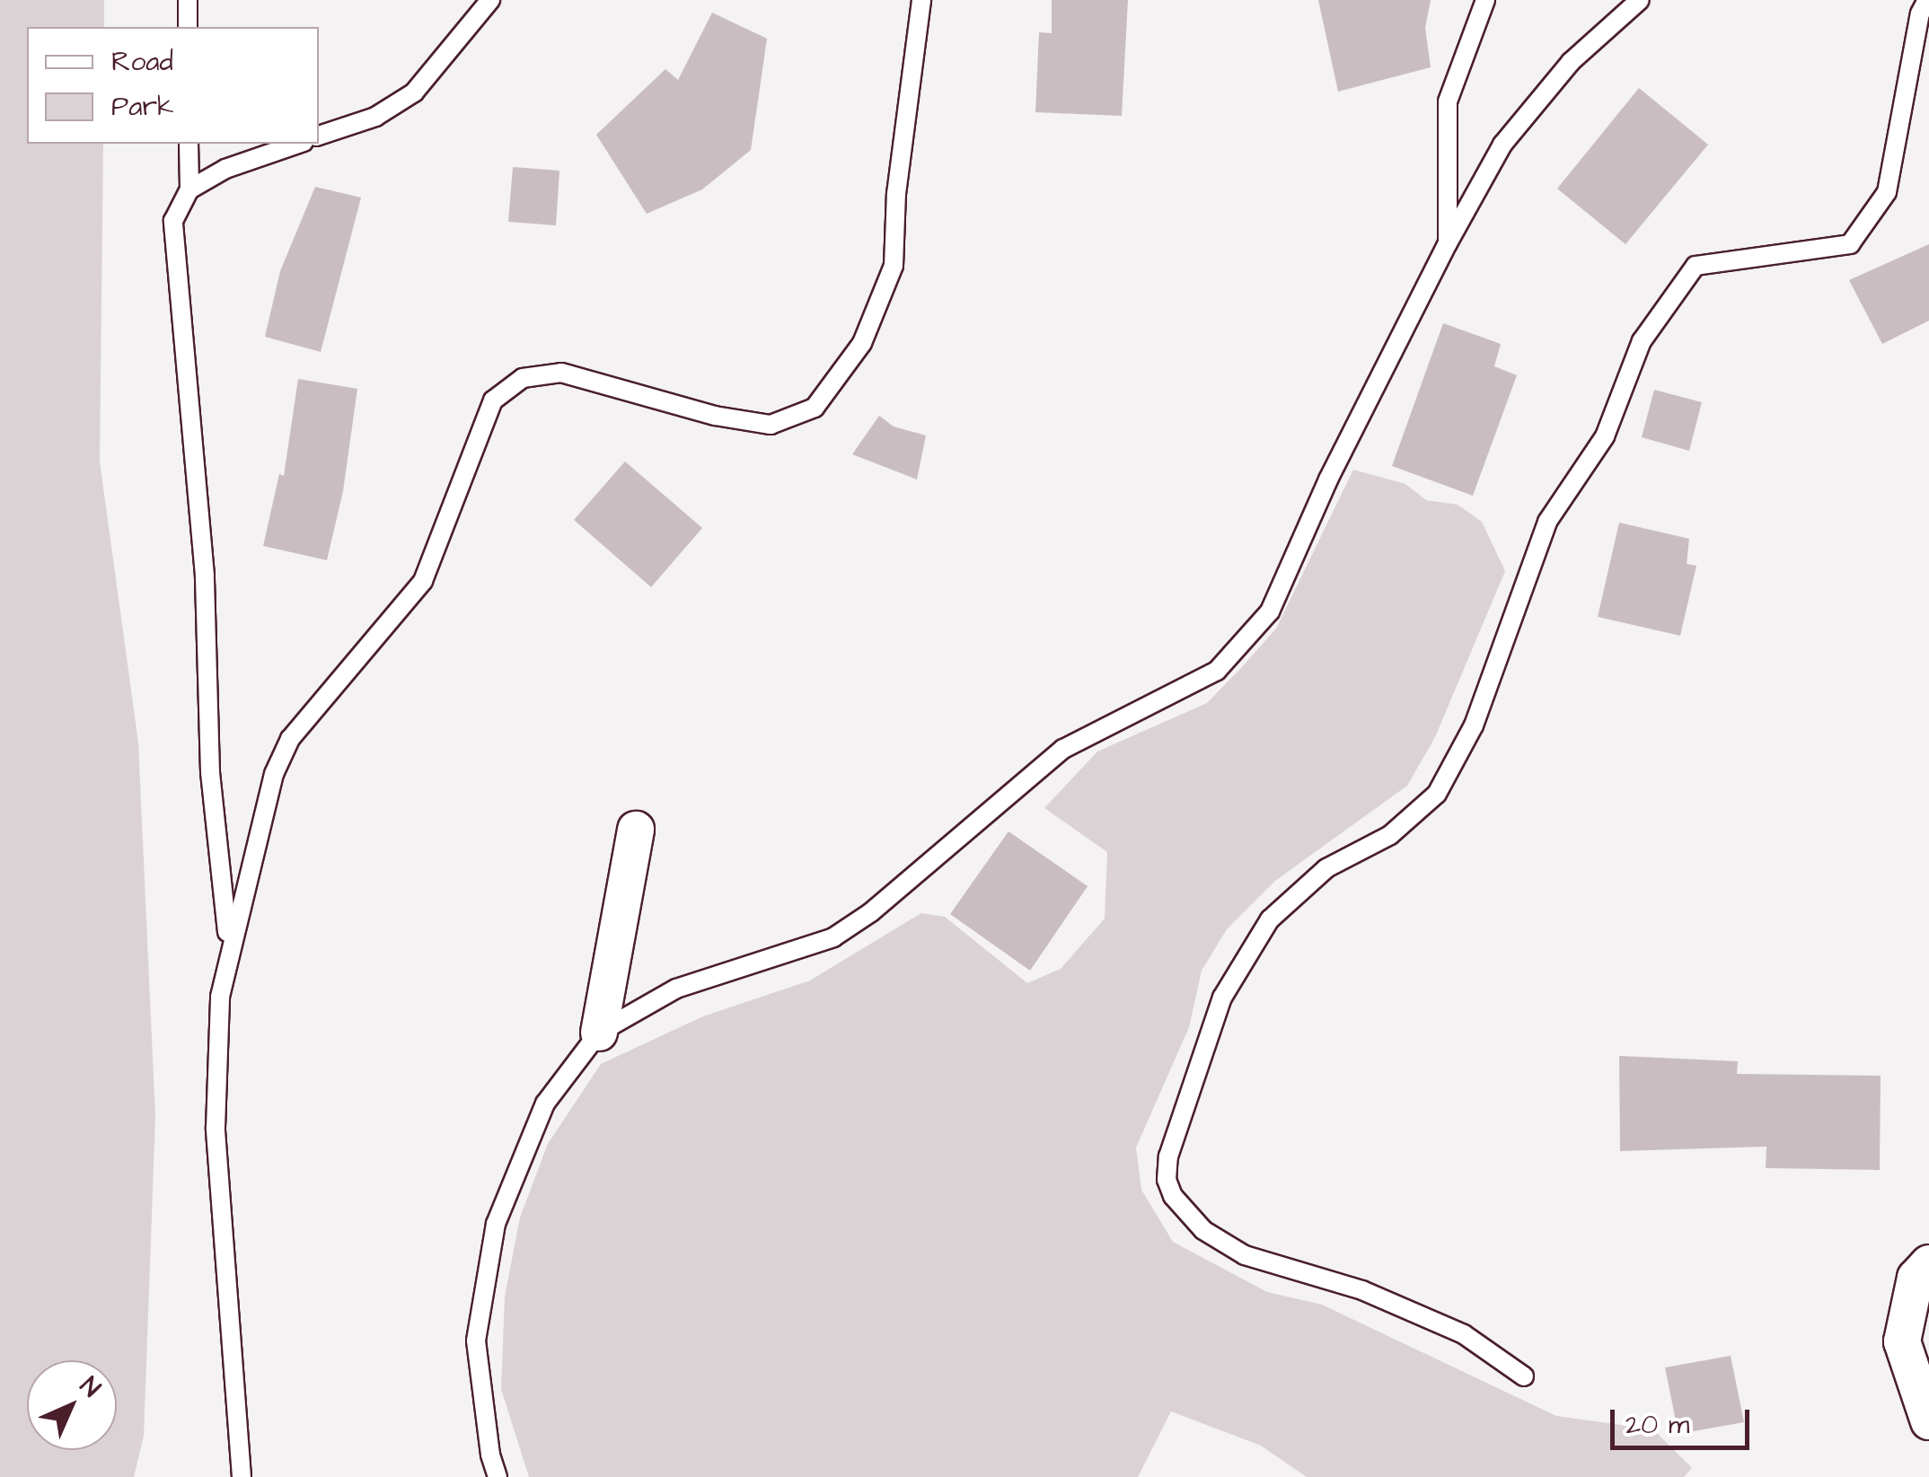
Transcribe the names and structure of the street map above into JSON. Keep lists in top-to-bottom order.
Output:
{
  "legend": ["Road", "Park"],
  "scale_bar": "20 m",
  "north": "top right"
}
